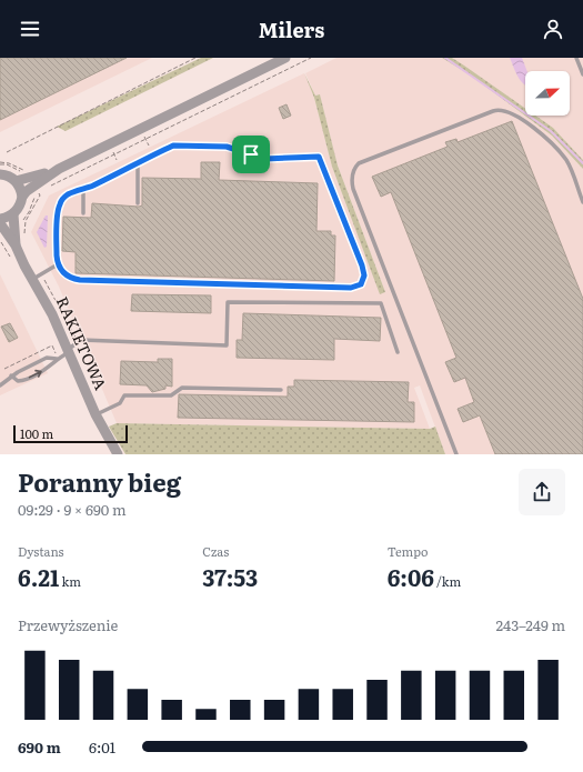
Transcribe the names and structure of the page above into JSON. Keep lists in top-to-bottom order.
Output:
{
  "streets": {
    "street": ["RAKIETOWA"]
  },
  "scale_bar": "100 m",
  "north": "right",
  "page": {
    "header": "Milers",
    "scale": "100 m",
    "heading": ["Poranny bieg", "09:29 · 9 × 690 m"],
    "stats": [
      ["Dystans", "6.21 km"],
      ["Czas", "37:53"],
      ["Tempo", "6:06 /km"]
    ],
    "chart": ["Przewyższenie", "243–249 m"],
    "list": [
      {
        "name": "690 m",
        "note": "6:01"
      }
    ]
  }
}
